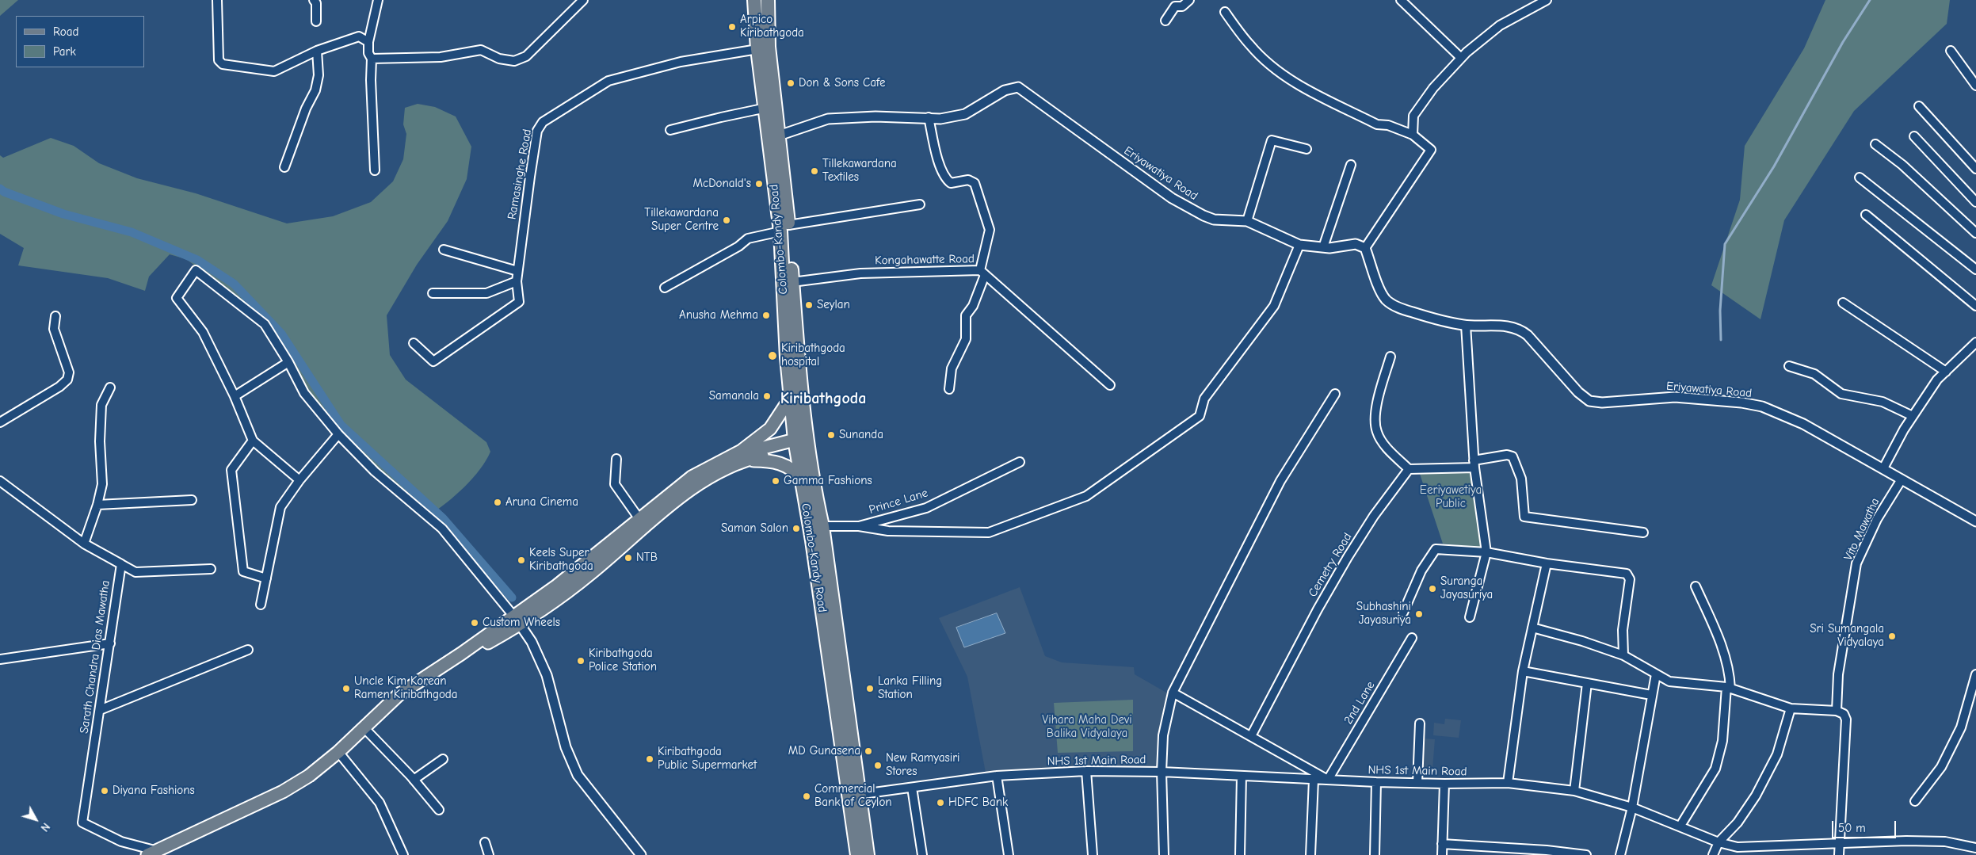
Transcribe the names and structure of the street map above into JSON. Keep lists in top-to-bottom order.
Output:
{
  "streets": {
    "highway": ["Colombo-Kandy Road"],
    "street": [
      "Eriyawatiya Road",
      "Ramasinghe Road",
      "Kongahawatte Road",
      "Prince Lane",
      "Vito Mawatha",
      "Cemetry Road",
      "Sarath Chandra Dias Mawatha",
      "2nd Lane",
      "NHS 1st Main Road"
    ]
  },
  "crossings": [
    ["Eriyawatiya Road", "Colombo-Kandy Road"],
    ["Eriyawatiya Road", "Vito Mawatha"],
    ["Ramasinghe Road", "Colombo-Kandy Road"],
    ["Colombo-Kandy Road", "Kongahawatte Road"],
    ["Colombo-Kandy Road", "Prince Lane"],
    ["Colombo-Kandy Road", "NHS 1st Main Road"],
    ["2nd Lane", "NHS 1st Main Road"]
  ],
  "districts": ["Kiribathgoda"],
  "parks": ["Eeriyawetiya Public", "Vihara Maha Devi Balika Vidyalaya"],
  "places": [
    "Arpico Kiribathgoda",
    "Don & Sons Cafe",
    "Tillekawardana Textiles",
    "McDonald's",
    "Tillekawardana Super Centre",
    "Seylan",
    "Anusha Mehma",
    "Kiribathgoda hospital",
    "Samanala",
    "Sunanda",
    "Gamma Fashions",
    "Aruna Cinema",
    "Saman Salon",
    "NTB",
    "Keels Super Kiribathgoda",
    "Suranga Jayasuriya",
    "Subhashini Jayasuriya",
    "Custom Wheels",
    "Sri Sumangala Vidyalaya",
    "Kiribathgoda Police Station",
    "Uncle Kim Korean Ramen Kiribathgoda",
    "Lanka Filling Station",
    "MD Gunasena",
    "Kiribathgoda Public Supermarket",
    "New Ramyasiri Stores",
    "Diyana Fashions",
    "Commercial Bank of Ceylon",
    "HDFC Bank"
  ],
  "legend": ["Road", "Park"],
  "scale_bar": "50 m",
  "north": "bottom right"
}
